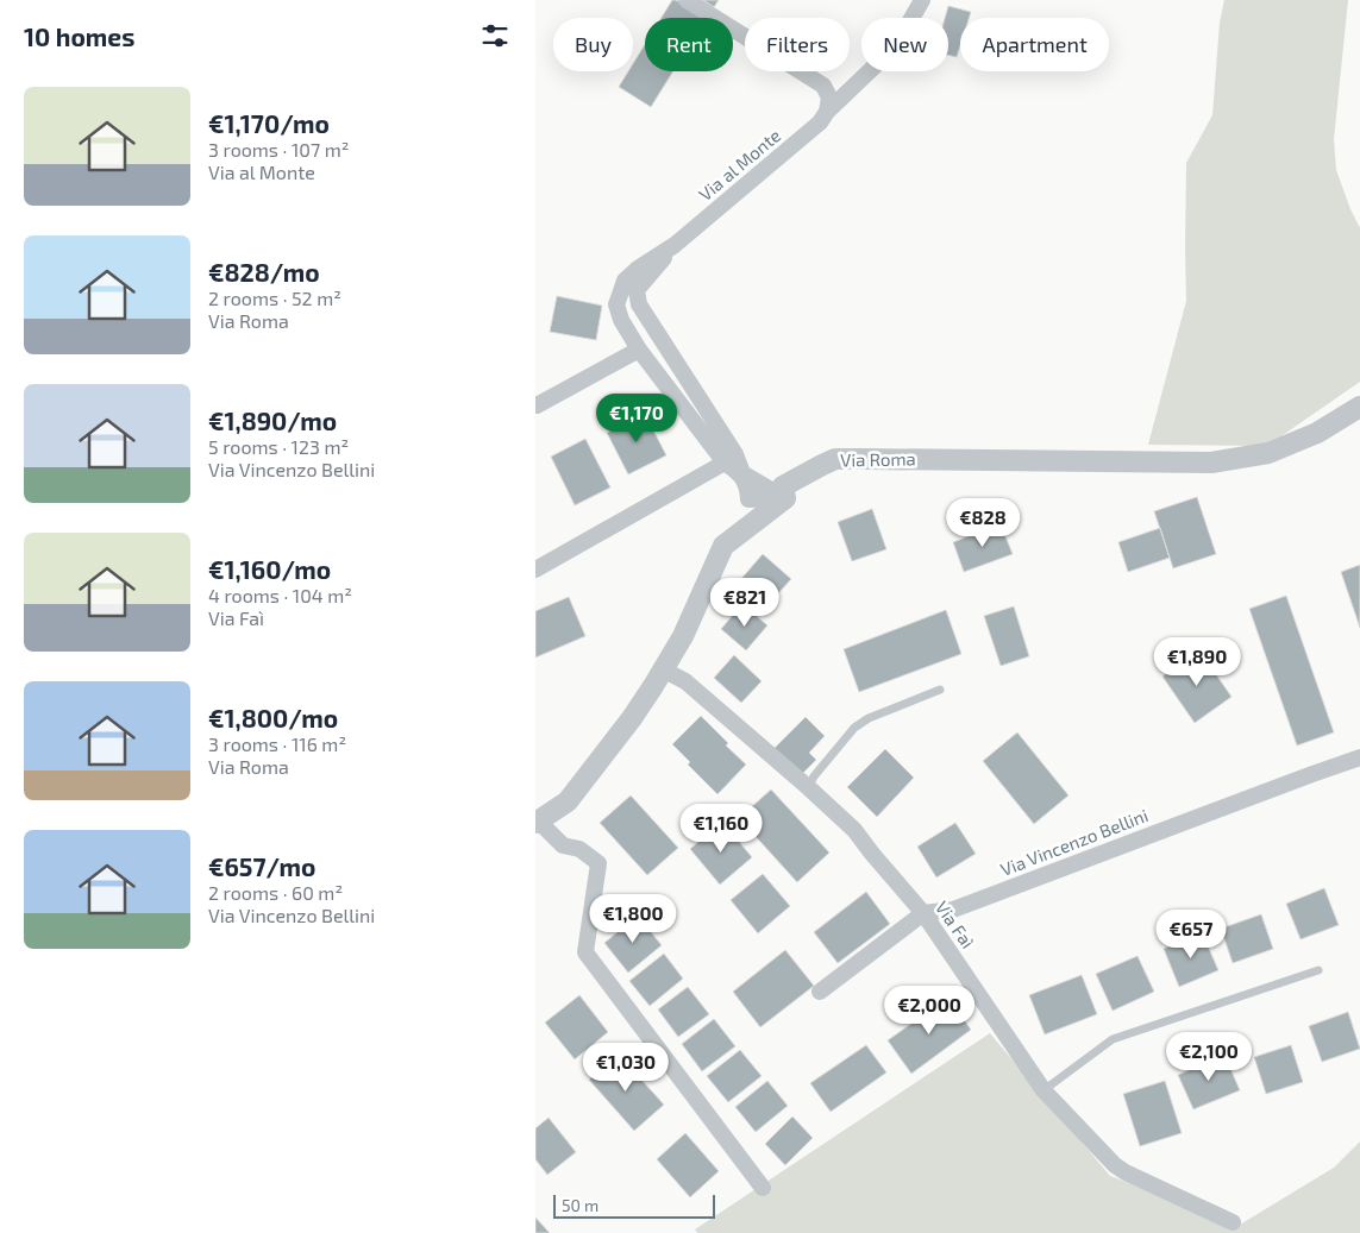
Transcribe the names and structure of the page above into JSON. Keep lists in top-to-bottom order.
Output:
{
  "streets": {
    "street": [
      "Via al Monte",
      "Via Roma",
      "Via Vincenzo Bellini",
      "Via Faì"
    ]
  },
  "crossings": [
    ["Via Roma", "Via Faì"],
    ["Via Vincenzo Bellini", "Via Faì"]
  ],
  "scale_bar": "50 m",
  "page": {
    "heading": "10 homes",
    "chip": [
      "Buy",
      "Rent",
      "Filters",
      "New",
      "Apartment"
    ],
    "list": [
      {
        "name": "€1,170/mo",
        "note": "3 rooms · 107 m² · Via al Monte"
      },
      {
        "name": "€828/mo",
        "note": "2 rooms · 52 m² · Via Roma"
      },
      {
        "name": "€1,890/mo",
        "note": "5 rooms · 123 m² · Via Vincenzo Bellini"
      },
      {
        "name": "€1,160/mo",
        "note": "4 rooms · 104 m² · Via Faì"
      },
      {
        "name": "€1,800/mo",
        "note": "3 rooms · 116 m² · Via Roma"
      },
      {
        "name": "€657/mo",
        "note": "2 rooms · 60 m² · Via Vincenzo Bellini"
      }
    ],
    "price": [
      "€1,170",
      "€828",
      "€821",
      "€1,890",
      "€1,160",
      "€1,800",
      "€657",
      "€2,000",
      "€2,100",
      "€1,030"
    ],
    "scale": "50 m"
  }
}
